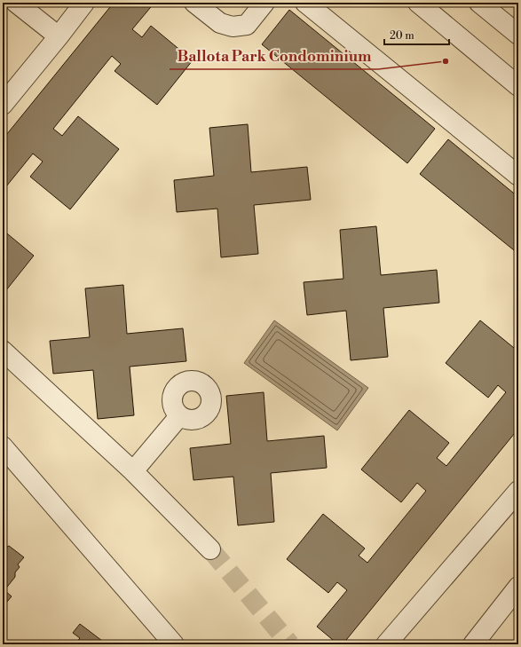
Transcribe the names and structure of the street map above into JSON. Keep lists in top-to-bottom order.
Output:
{
  "places": ["Ballota Park Condominium"],
  "scale_bar": "20 m"
}
